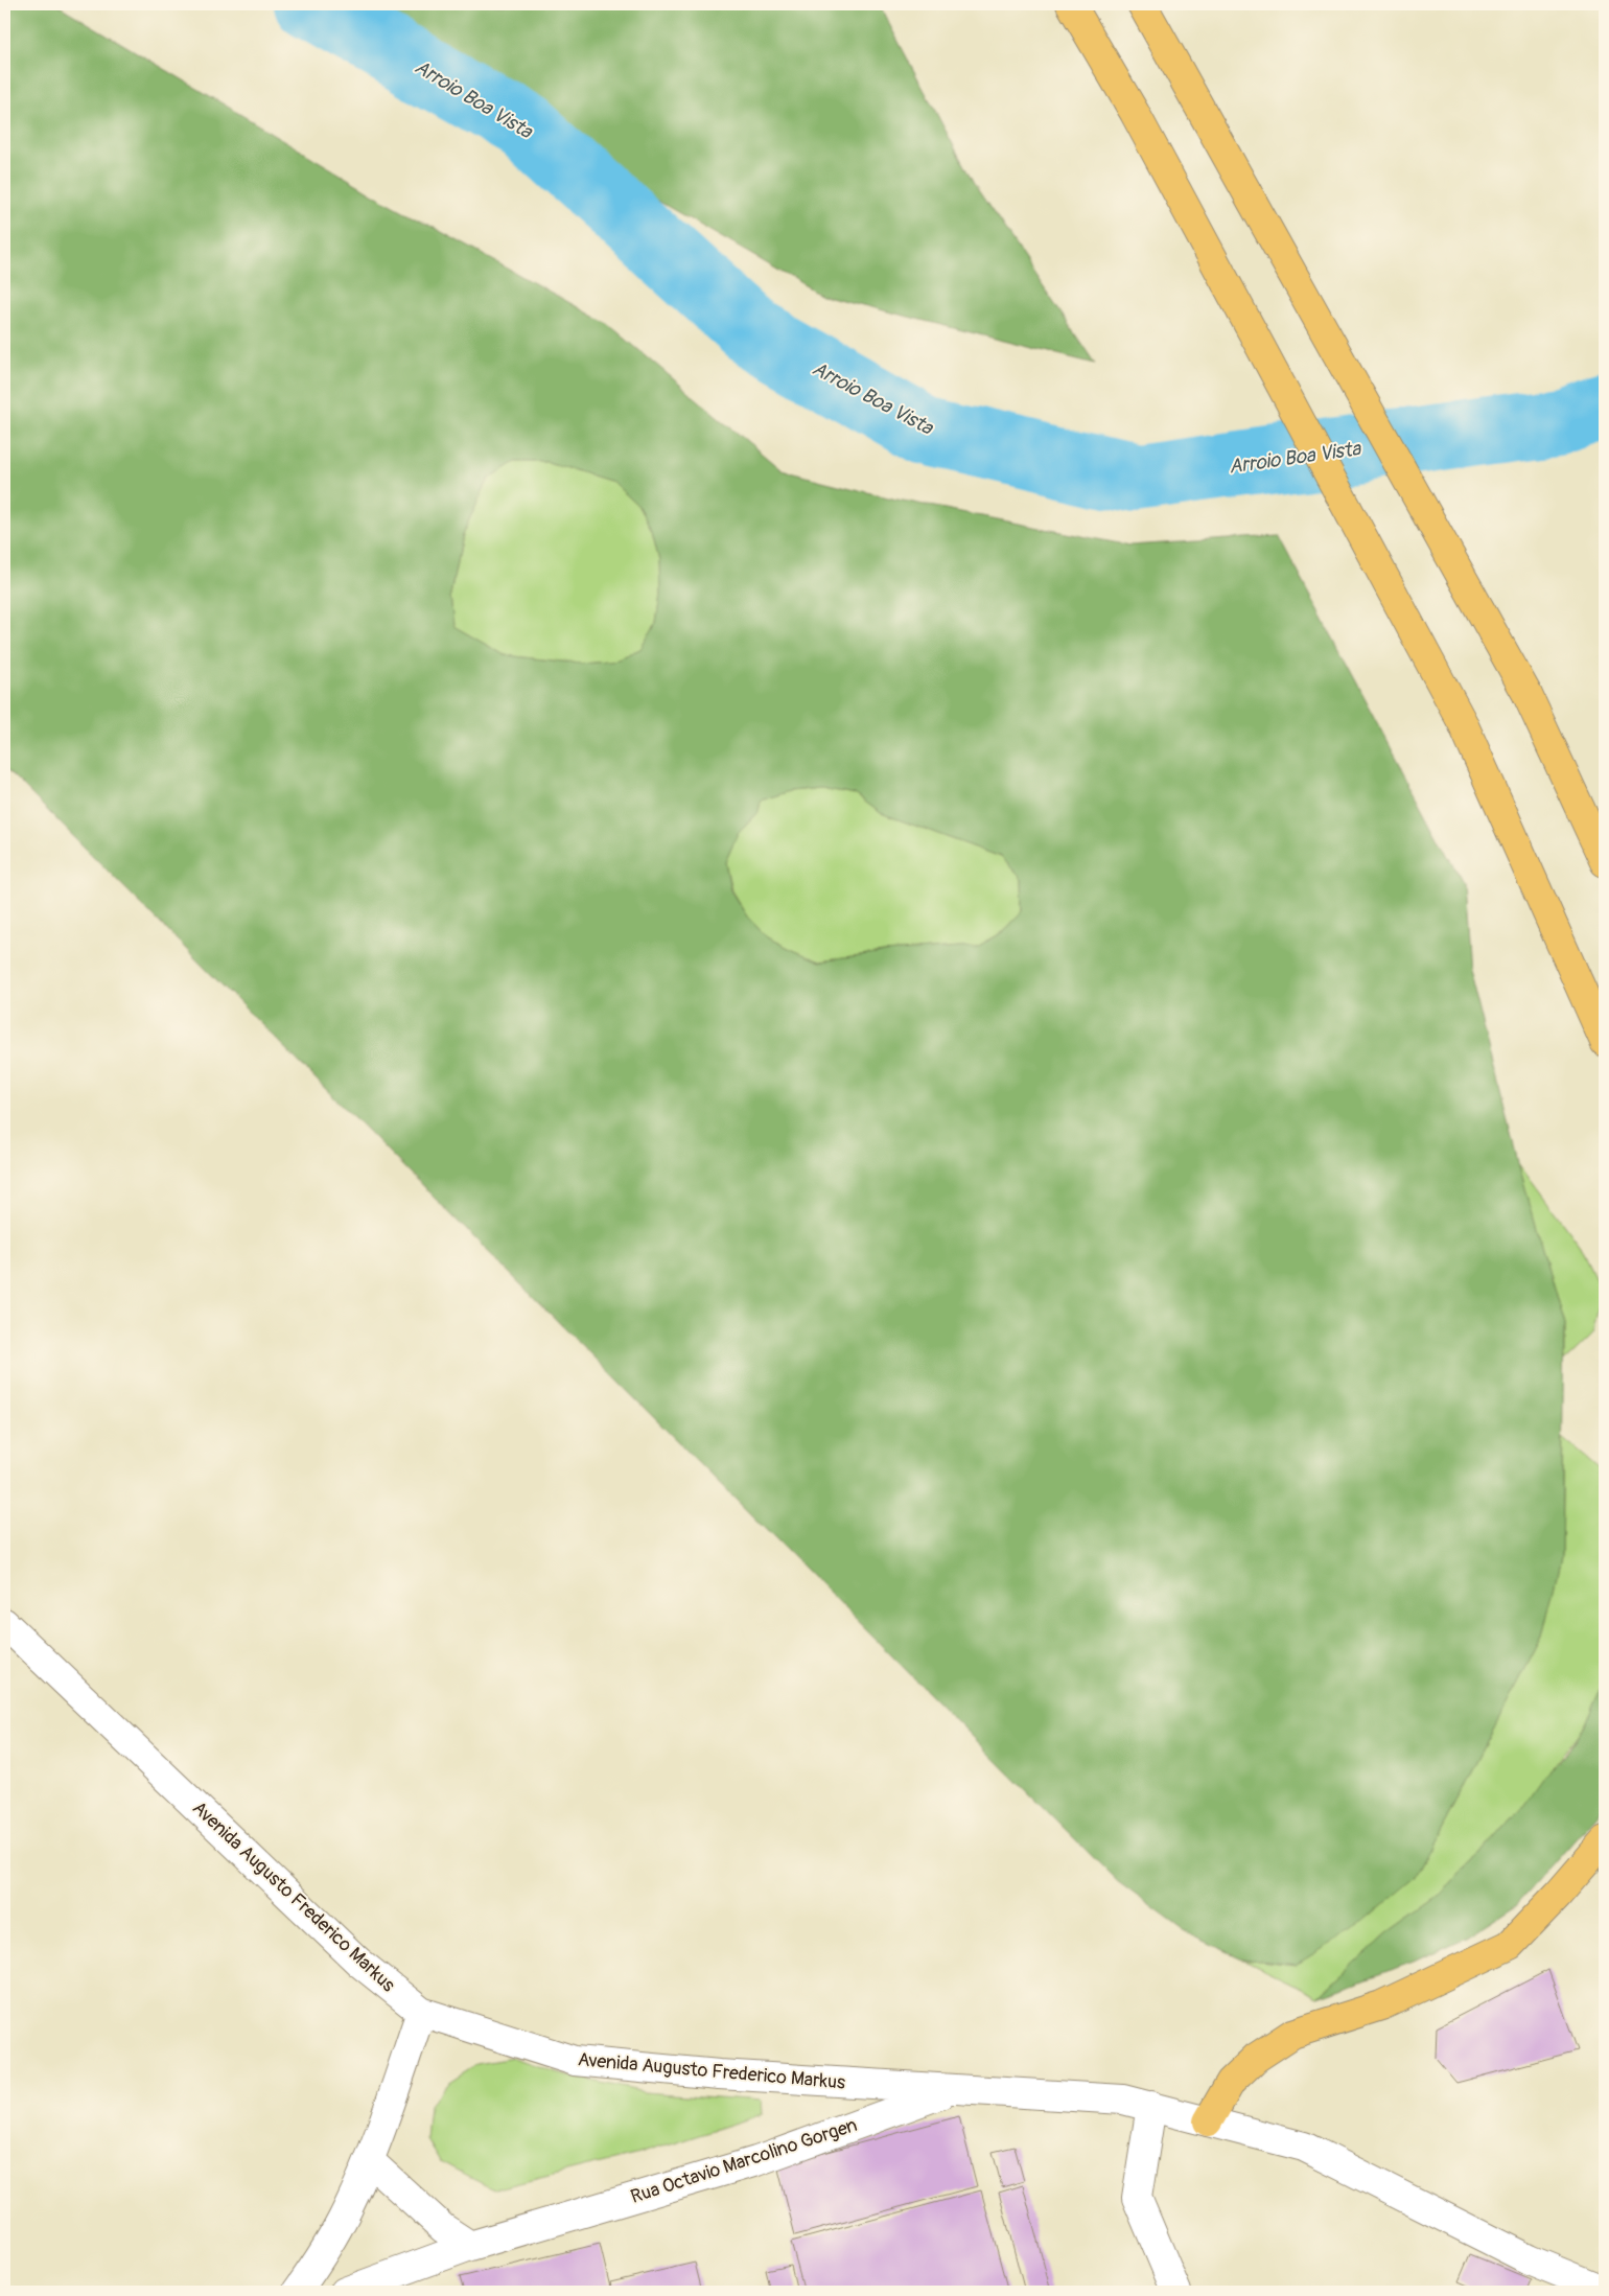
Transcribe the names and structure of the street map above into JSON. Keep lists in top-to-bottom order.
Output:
{
  "streets": {
    "street": ["Avenida Augusto Frederico Markus", "Rua Octavio Marcolino Gorgen"]
  },
  "crossings": [
    ["Avenida Augusto Frederico Markus", "Rua Octavio Marcolino Gorgen"]
  ],
  "water": ["Arroio Boa Vista"]
}
